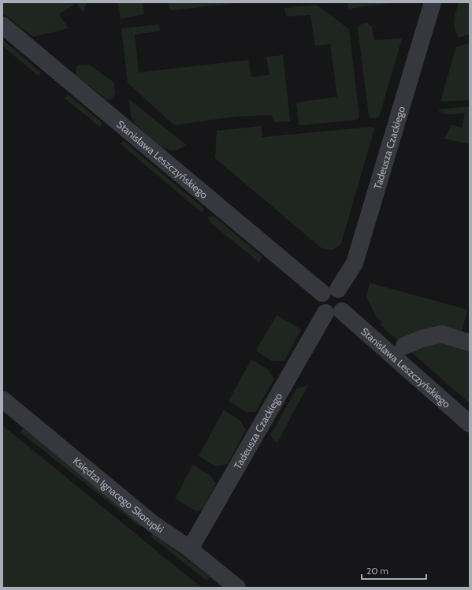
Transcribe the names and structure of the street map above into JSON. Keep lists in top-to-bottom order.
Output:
{
  "streets": {
    "street": ["Tadeusza Czackiego", "Stanisława Leszczyńskiego", "Księdza Ignacego Skorupki"]
  },
  "crossings": [
    ["Tadeusza Czackiego", "Stanisława Leszczyńskiego"],
    ["Tadeusza Czackiego", "Księdza Ignacego Skorupki"]
  ],
  "scale_bar": "20 m"
}
